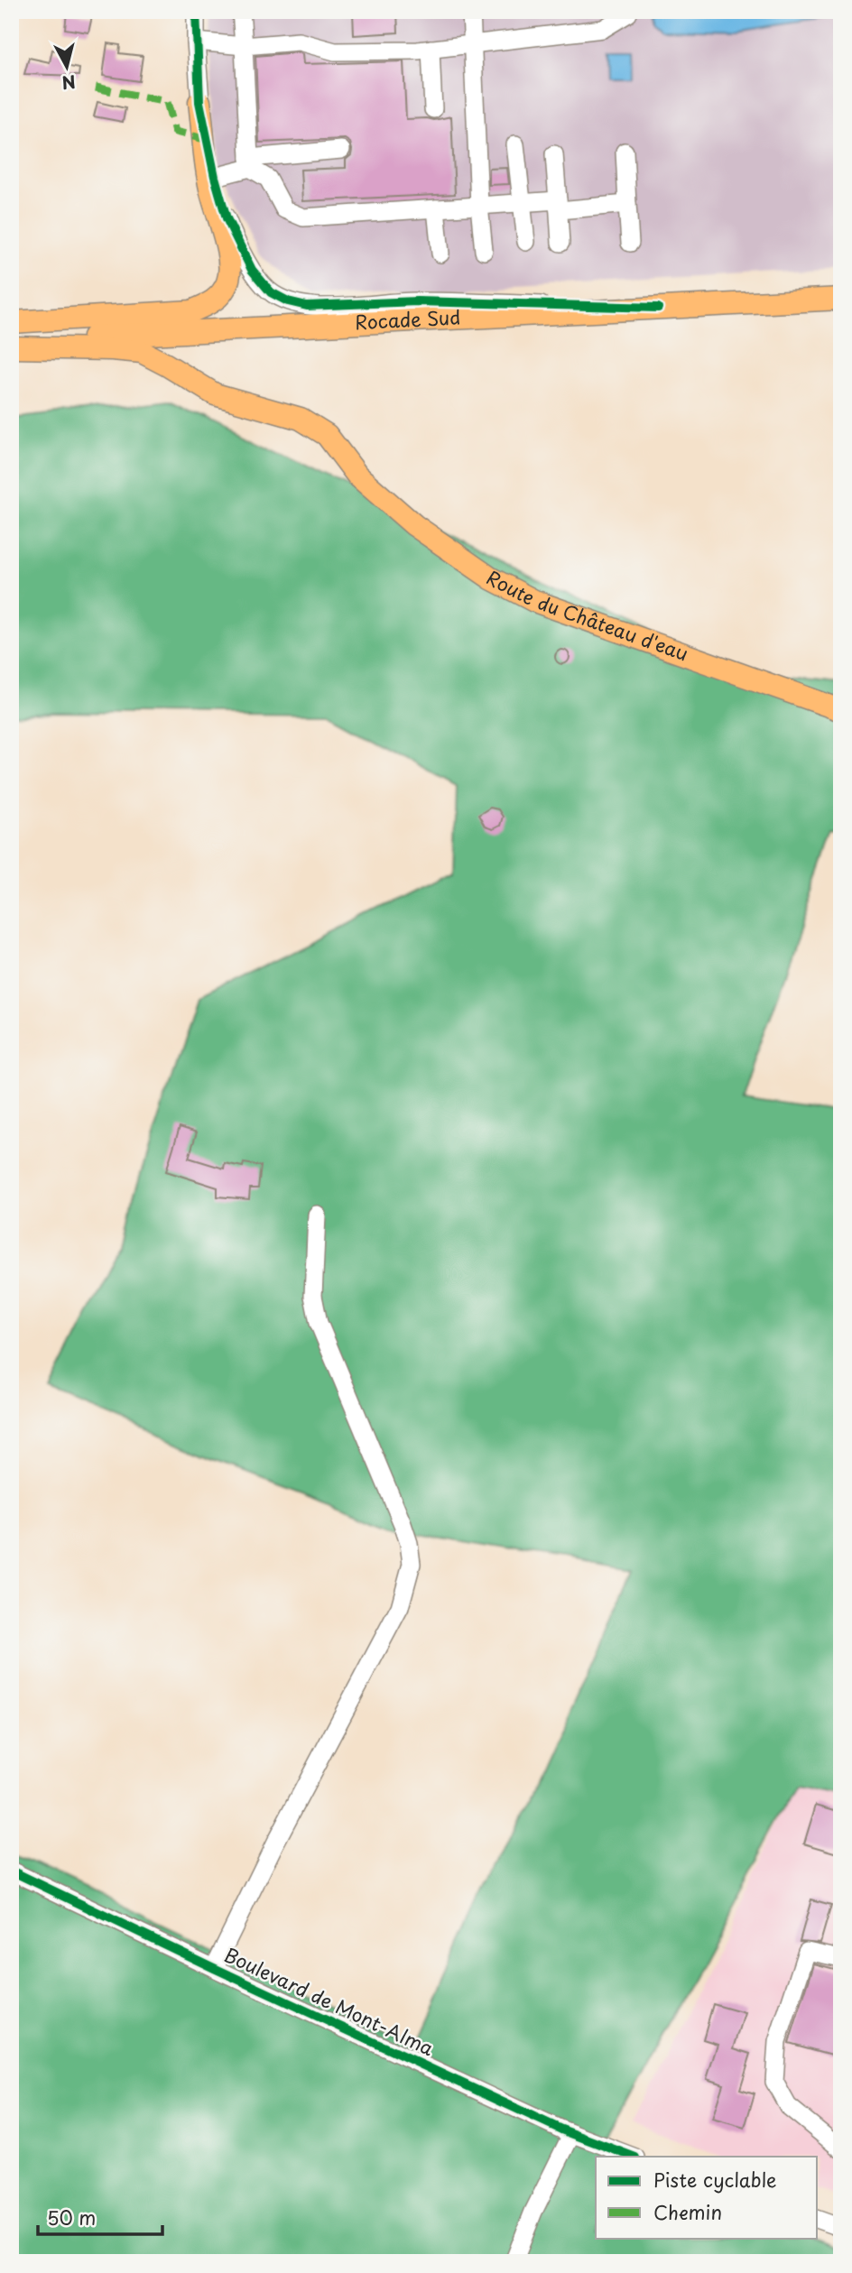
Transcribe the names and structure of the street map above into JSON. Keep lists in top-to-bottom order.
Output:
{
  "streets": {
    "main road": ["Rocade Sud", "Route du Château d'eau"],
    "street": ["Boulevard de Mont-Alma"]
  },
  "legend": ["Piste cyclable", "Chemin"],
  "scale_bar": "50 m",
  "north": "bottom"
}
